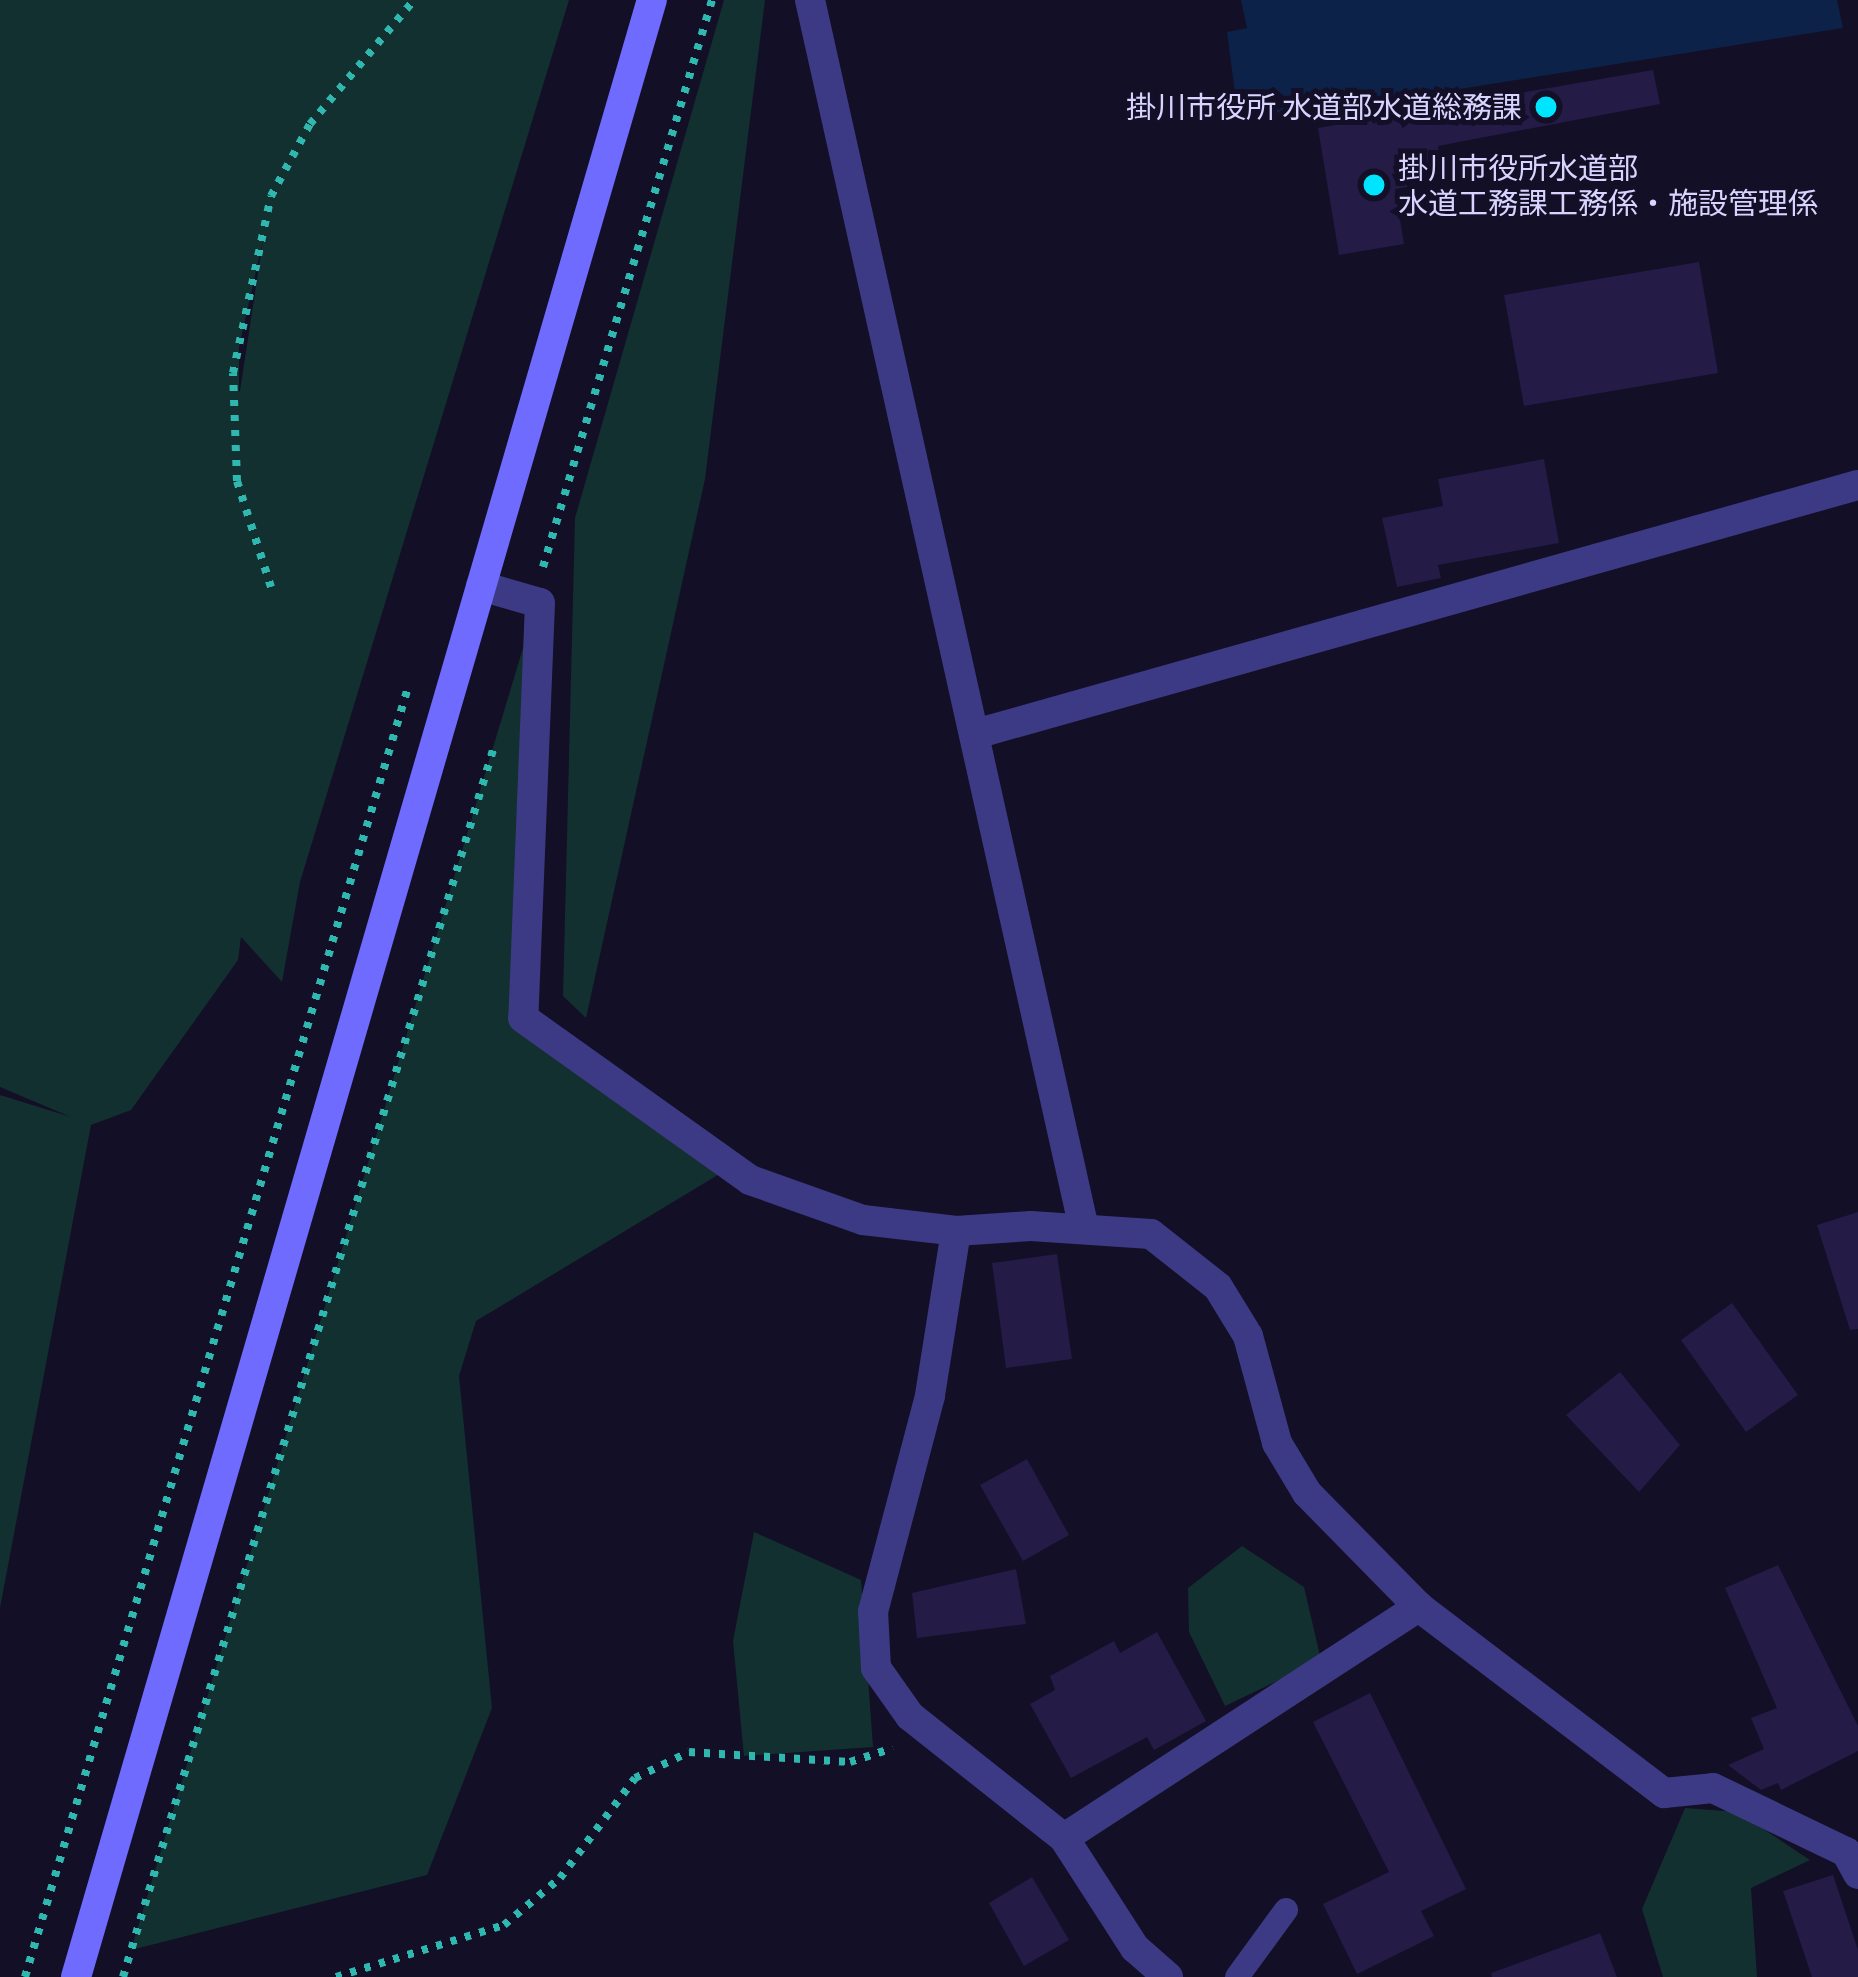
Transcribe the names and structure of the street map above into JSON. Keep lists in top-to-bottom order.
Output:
{
  "places": ["掛川市役所 水道部水道総務課", "掛川市役所水道部 水道工務課工務係・施設管理係"]
}
